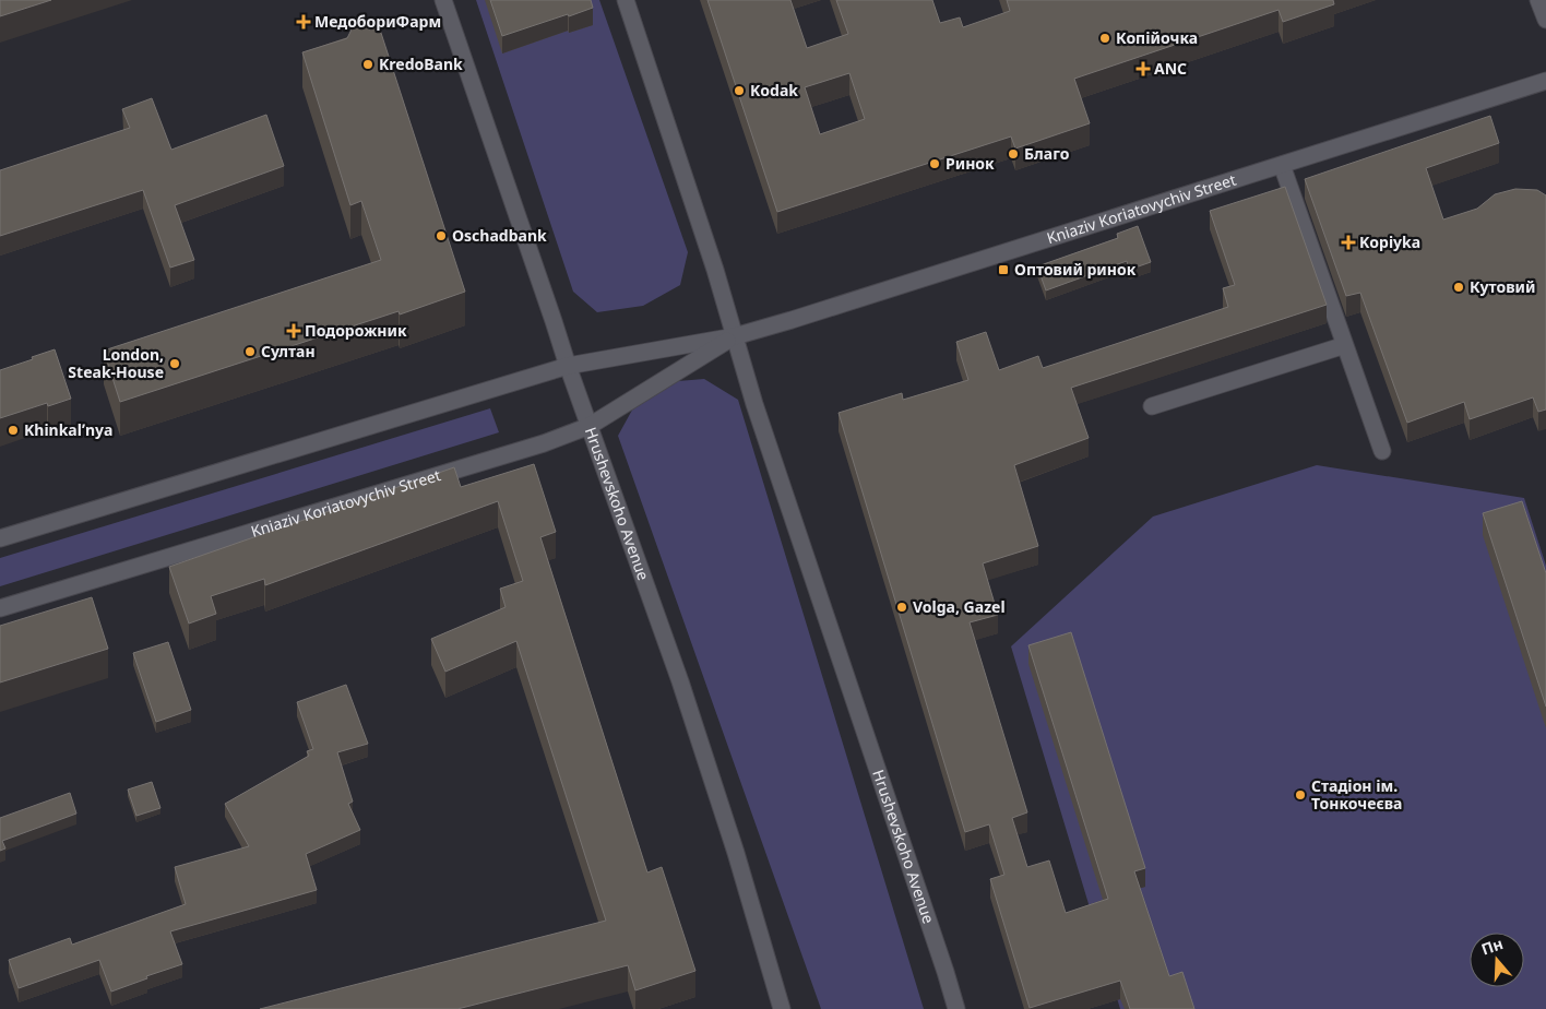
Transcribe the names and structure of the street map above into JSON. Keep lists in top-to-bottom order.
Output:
{
  "streets": {
    "main road": ["Kniaziv Koriatovychiv Street", "Hrushevskoho Avenue"]
  },
  "crossings": [
    ["Kniaziv Koriatovychiv Street", "Hrushevskoho Avenue"]
  ],
  "places": {
    "health": [
      "МедобориФарм",
      "ANC",
      "Kopiyka",
      "Подорожник"
    ],
    "other": [
      "Копійочка",
      "KredoBank",
      "Kodak",
      "Благо",
      "Ринок",
      "Oschadbank",
      "Кутовий",
      "Султан",
      "London, Steak-House",
      "Khinkalʹnya",
      "Volga, Gazel",
      "Стадіон ім. Тонкочеєва"
    ],
    "transit": ["Оптовий ринок"]
  },
  "north": "top"
}
